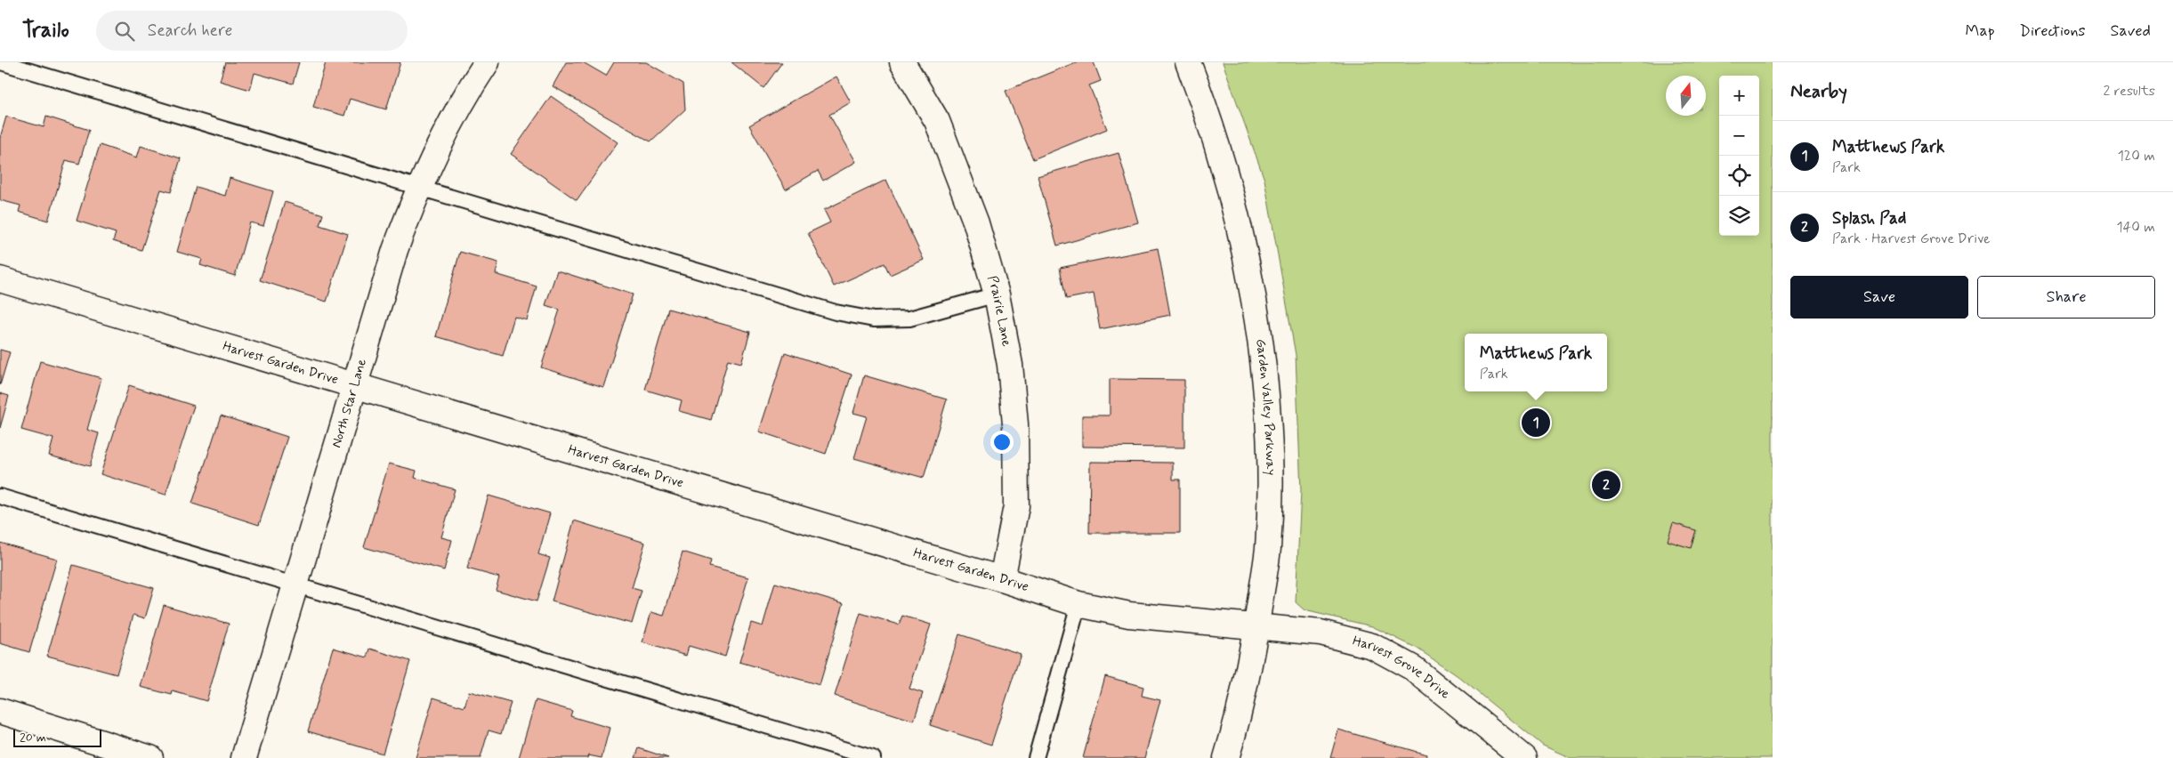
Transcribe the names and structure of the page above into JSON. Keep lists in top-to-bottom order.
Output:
{
  "streets": {
    "street": [
      "Prairie Lane",
      "Harvest Garden Drive",
      "North Star Lane",
      "Garden Valley Parkway",
      "Harvest Grove Drive"
    ]
  },
  "crossings": [
    ["Prairie Lane", "Harvest Garden Drive"],
    ["Harvest Garden Drive", "North Star Lane"],
    ["Harvest Garden Drive", "Garden Valley Parkway"],
    ["Harvest Garden Drive", "Harvest Grove Drive"],
    ["Garden Valley Parkway", "Harvest Grove Drive"]
  ],
  "scale_bar": "20 m",
  "north": "top",
  "page": {
    "header": "Trailo",
    "search": "Search here",
    "nav": ["Map", "Directions", "Saved"],
    "heading": ["Nearby", "2 results"],
    "map_buttons": ["+", "−"],
    "list": [
      {
        "mark": "1",
        "name": "Matthews Park",
        "note": "Park",
        "value": "120 m"
      },
      {
        "mark": "2",
        "name": "Splash Pad",
        "note": "Park · Harvest Grove Drive",
        "value": "140 m"
      }
    ],
    "buttons": ["Save", "Share"],
    "popup": ["Matthews Park", "Park"],
    "pins": ["1", "2"],
    "scale": "20 m"
  }
}
